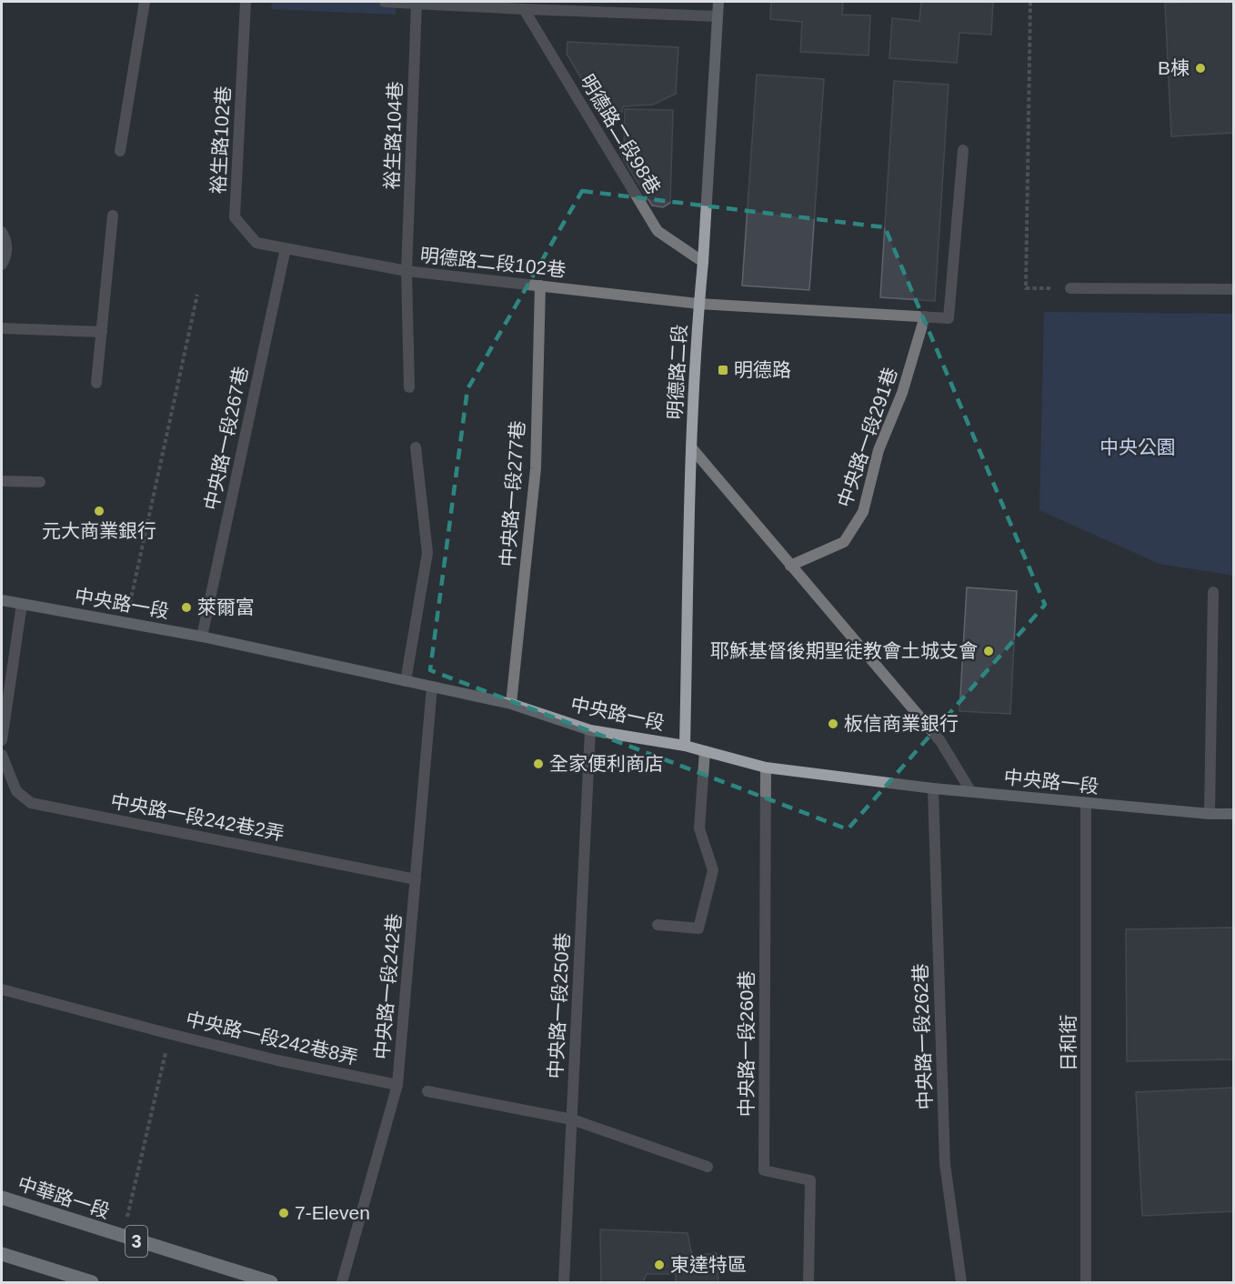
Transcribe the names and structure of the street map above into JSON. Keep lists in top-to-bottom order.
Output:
{
  "streets": {
    "main road": ["中華路一段", "3"],
    "street": [
      "明德路二段98巷",
      "裕生路104巷",
      "裕生路102巷",
      "明德路二段102巷",
      "明德路二段",
      "中央路一段291巷",
      "中央路一段267巷",
      "中央路一段277巷",
      "中央路一段",
      "中央路一段242巷2弄",
      "中央路一段242巷",
      "中央路一段250巷",
      "中央路一段262巷",
      "中央路一段242巷8弄",
      "日和街",
      "中央路一段260巷"
    ]
  },
  "crossings": [
    ["明德路二段98巷", "明德路二段"],
    ["裕生路104巷", "明德路二段102巷"],
    ["裕生路102巷", "明德路二段102巷"],
    ["裕生路102巷", "中央路一段267巷"],
    ["明德路二段102巷", "明德路二段"],
    ["明德路二段102巷", "中央路一段267巷"],
    ["明德路二段102巷", "中央路一段277巷"],
    ["明德路二段", "中央路一段"],
    ["中央路一段267巷", "中央路一段"],
    ["中央路一段277巷", "中央路一段"],
    ["中央路一段", "中央路一段242巷"],
    ["中央路一段", "中央路一段250巷"],
    ["中央路一段", "中央路一段262巷"],
    ["中央路一段", "日和街"],
    ["中央路一段", "中央路一段260巷"],
    ["中央路一段242巷2弄", "中央路一段242巷"],
    ["中央路一段242巷", "中央路一段242巷8弄"]
  ],
  "parks": ["中央公園"],
  "places": {
    "other": [
      "B棟",
      "元大商業銀行",
      "萊爾富",
      "耶穌基督後期聖徒教會土城支會",
      "板信商業銀行",
      "全家便利商店",
      "7-Eleven",
      "東達特區"
    ],
    "transit": ["明德路"]
  }
}
